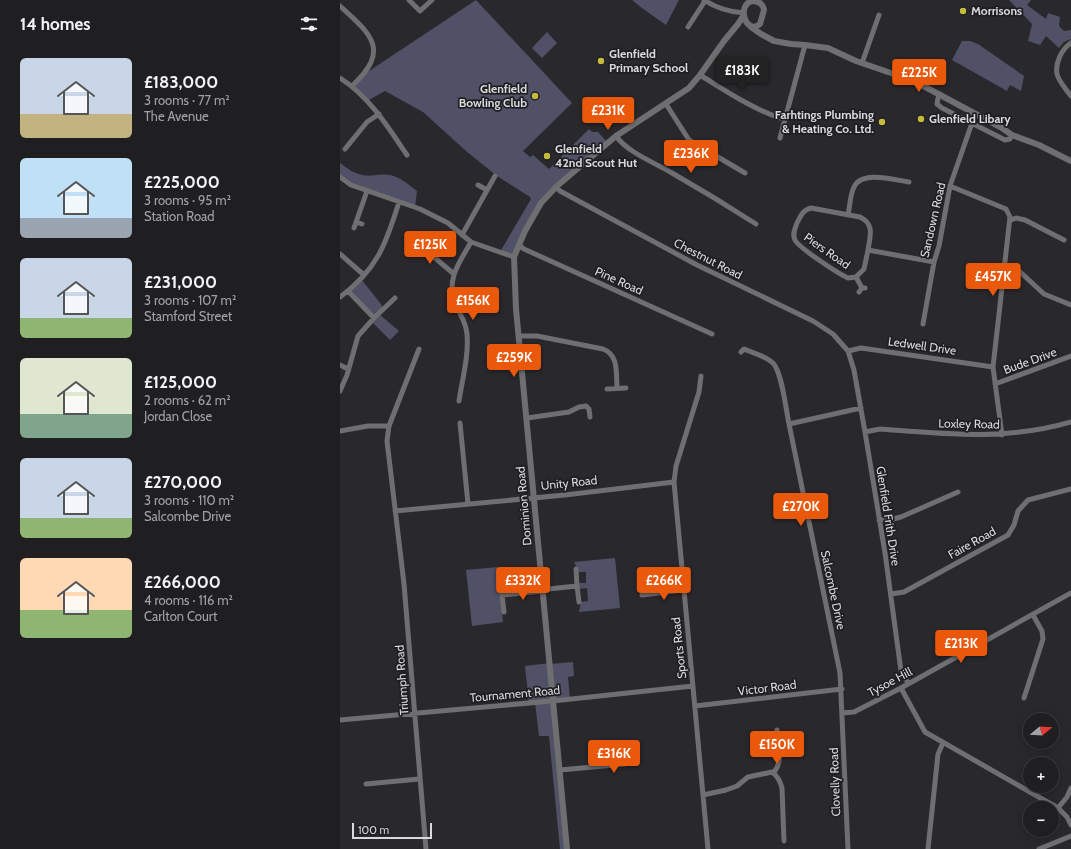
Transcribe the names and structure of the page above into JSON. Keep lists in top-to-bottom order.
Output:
{
  "streets": {
    "street": [
      "Sandown Road",
      "Piers Road",
      "Chestnut Road",
      "Pine Road",
      "Ledwell Drive",
      "Bude Drive",
      "Loxley Road",
      "Unity Road",
      "Dominion Road",
      "Glenfield Frith Drive",
      "Faire Road",
      "Salcombe Drive",
      "Sports Road",
      "Triumph Road",
      "Tysoe Hill",
      "Victor Road",
      "Tournament Road",
      "Clovelly Road"
    ]
  },
  "crossings": [
    ["Sandown Road", "Piers Road"],
    ["Chestnut Road", "Ledwell Drive"],
    ["Chestnut Road", "Glenfield Frith Drive"],
    ["Ledwell Drive", "Glenfield Frith Drive"],
    ["Loxley Road", "Glenfield Frith Drive"],
    ["Unity Road", "Dominion Road"],
    ["Unity Road", "Sports Road"],
    ["Unity Road", "Triumph Road"],
    ["Dominion Road", "Tournament Road"],
    ["Glenfield Frith Drive", "Faire Road"],
    ["Glenfield Frith Drive", "Tysoe Hill"],
    ["Salcombe Drive", "Tysoe Hill"],
    ["Salcombe Drive", "Victor Road"],
    ["Salcombe Drive", "Clovelly Road"],
    ["Sports Road", "Victor Road"],
    ["Sports Road", "Tournament Road"],
    ["Triumph Road", "Tournament Road"],
    ["Tysoe Hill", "Clovelly Road"]
  ],
  "places": [
    "Morrisons",
    "Glenfield Primary School",
    "Glenfield Bowling Club",
    "Glenfield Libary",
    "Farhtings Plumbing & Heating Co. Ltd.",
    "Glenfield 42nd Scout Hut"
  ],
  "scale_bar": "100 m",
  "north": "right",
  "page": {
    "heading": "14 homes",
    "list": [
      {
        "name": "£183,000",
        "note": "3 rooms · 77 m² · The Avenue"
      },
      {
        "name": "£225,000",
        "note": "3 rooms · 95 m² · Station Road"
      },
      {
        "name": "£231,000",
        "note": "3 rooms · 107 m² · Stamford Street"
      },
      {
        "name": "£125,000",
        "note": "2 rooms · 62 m² · Jordan Close"
      },
      {
        "name": "£270,000",
        "note": "3 rooms · 110 m² · Salcombe Drive"
      },
      {
        "name": "£266,000",
        "note": "4 rooms · 116 m² · Carlton Court"
      }
    ],
    "price": [
      "£183K",
      "£225K",
      "£231K",
      "£236K",
      "£125K",
      "£457K",
      "£156K",
      "£259K",
      "£270K",
      "£332K",
      "£266K",
      "£213K",
      "£150K",
      "£316K"
    ],
    "map_buttons": ["+", "−"],
    "scale": "100 m"
  }
}
